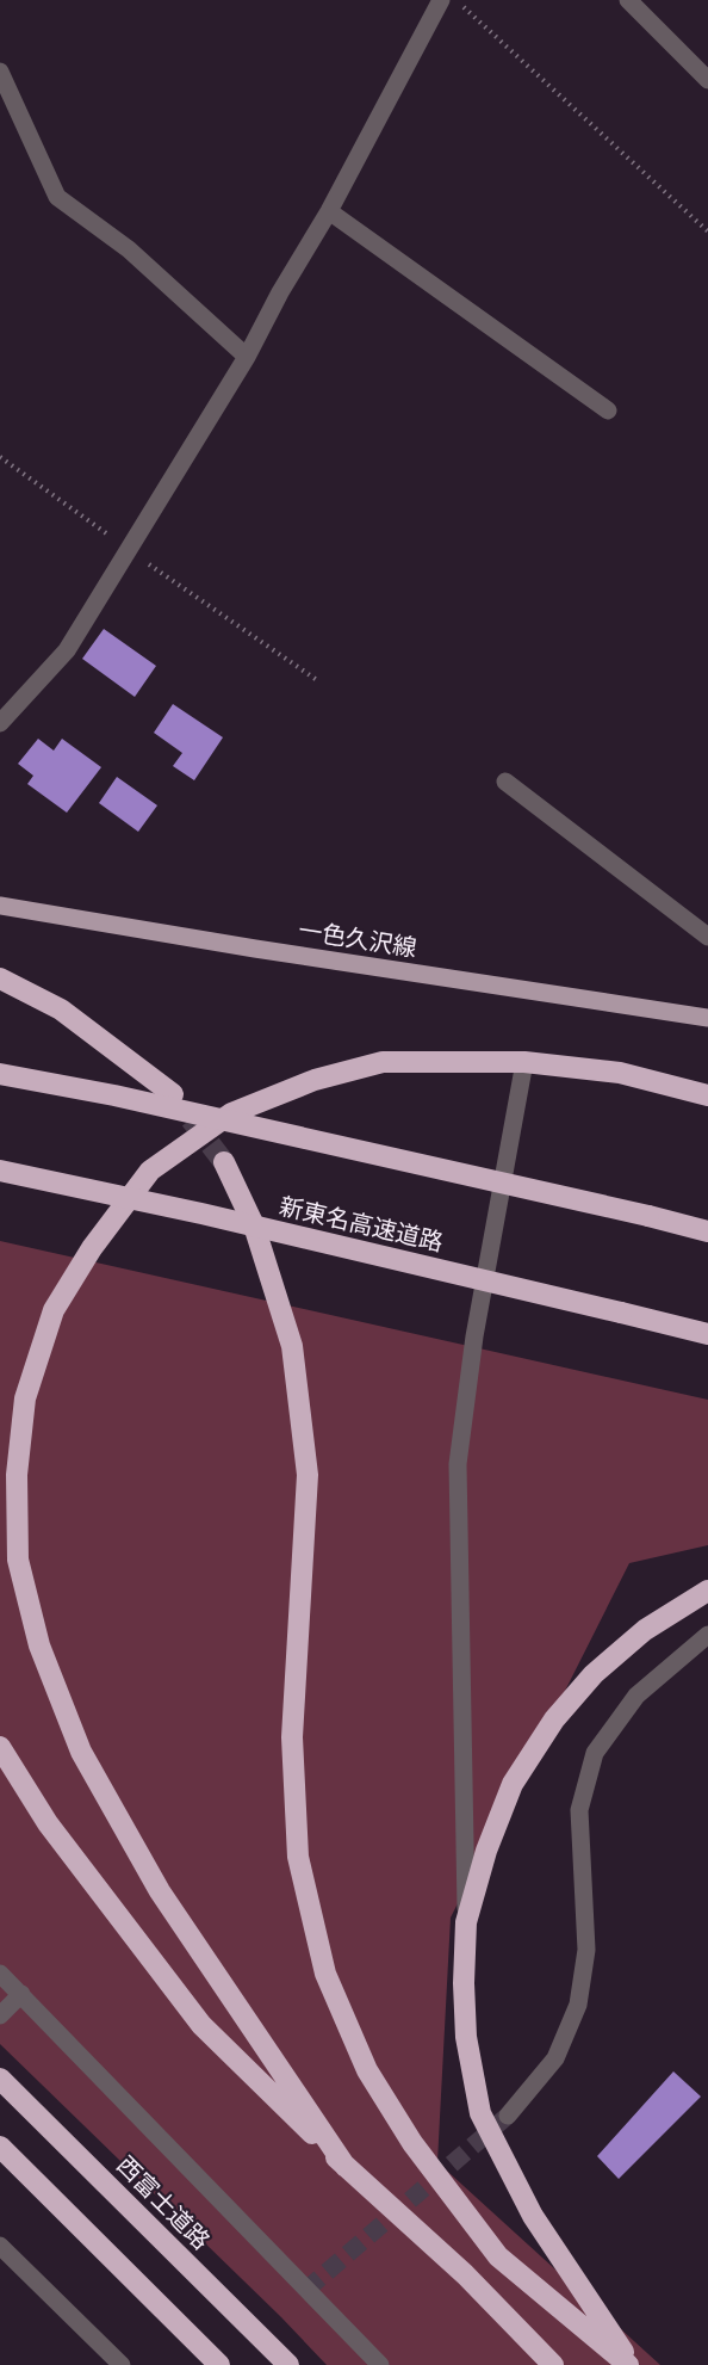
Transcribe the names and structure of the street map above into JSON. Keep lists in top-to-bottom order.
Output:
{
  "streets": {
    "highway": ["新東名高速道路", "西富士道路"],
    "main road": ["一色久沢線"]
  }
}
